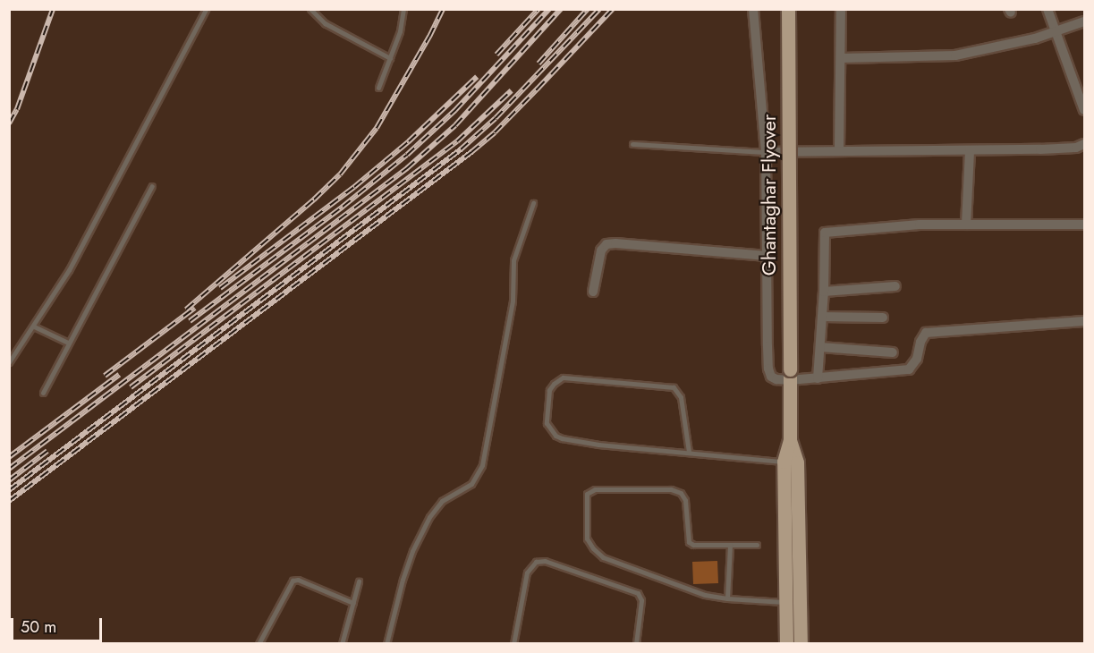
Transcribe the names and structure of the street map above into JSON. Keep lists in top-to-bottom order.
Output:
{
  "streets": {
    "main road": ["Ghantaghar Flyover"]
  },
  "scale_bar": "50 m"
}
